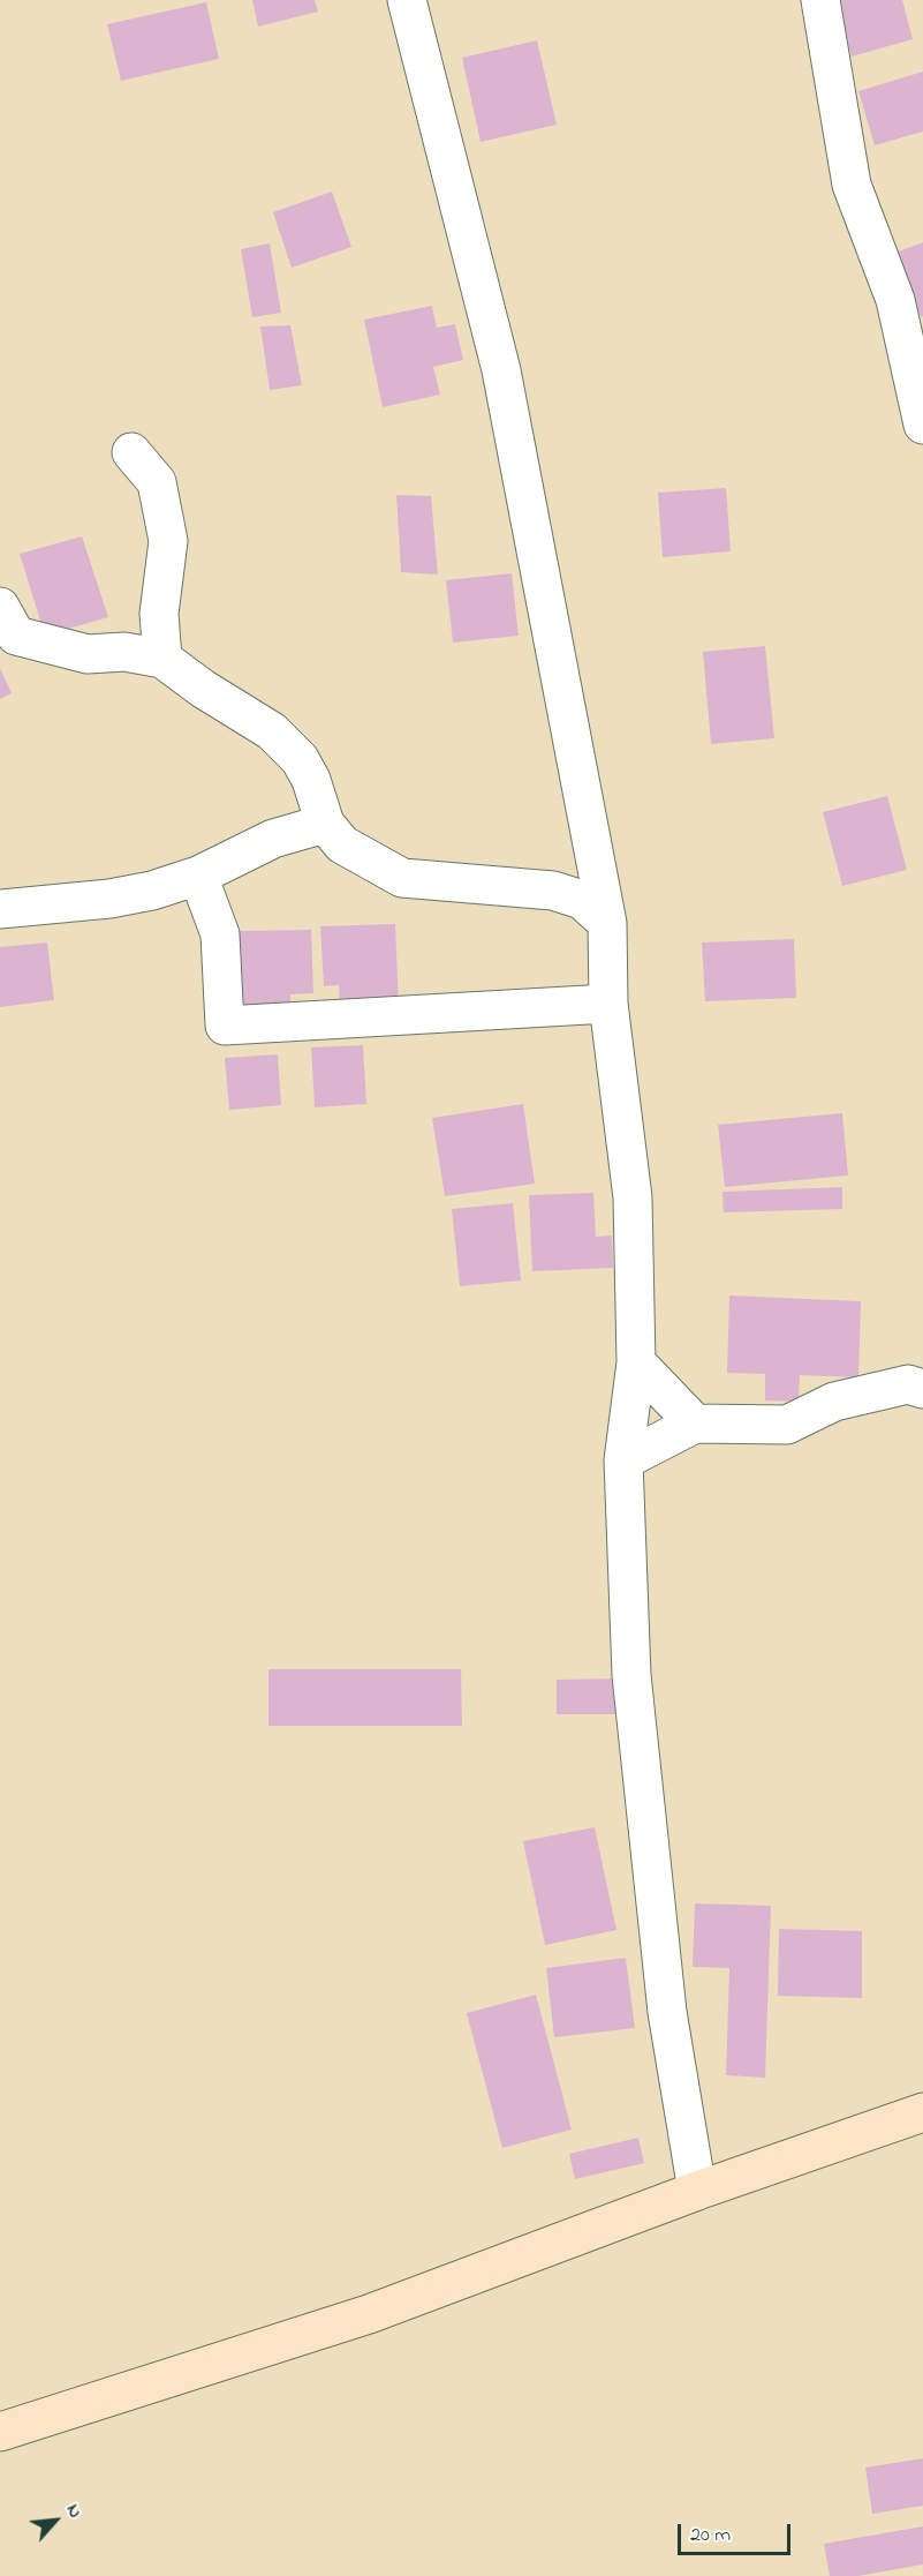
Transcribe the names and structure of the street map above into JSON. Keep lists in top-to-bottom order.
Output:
{
  "scale_bar": "20 m",
  "north": "top right"
}
